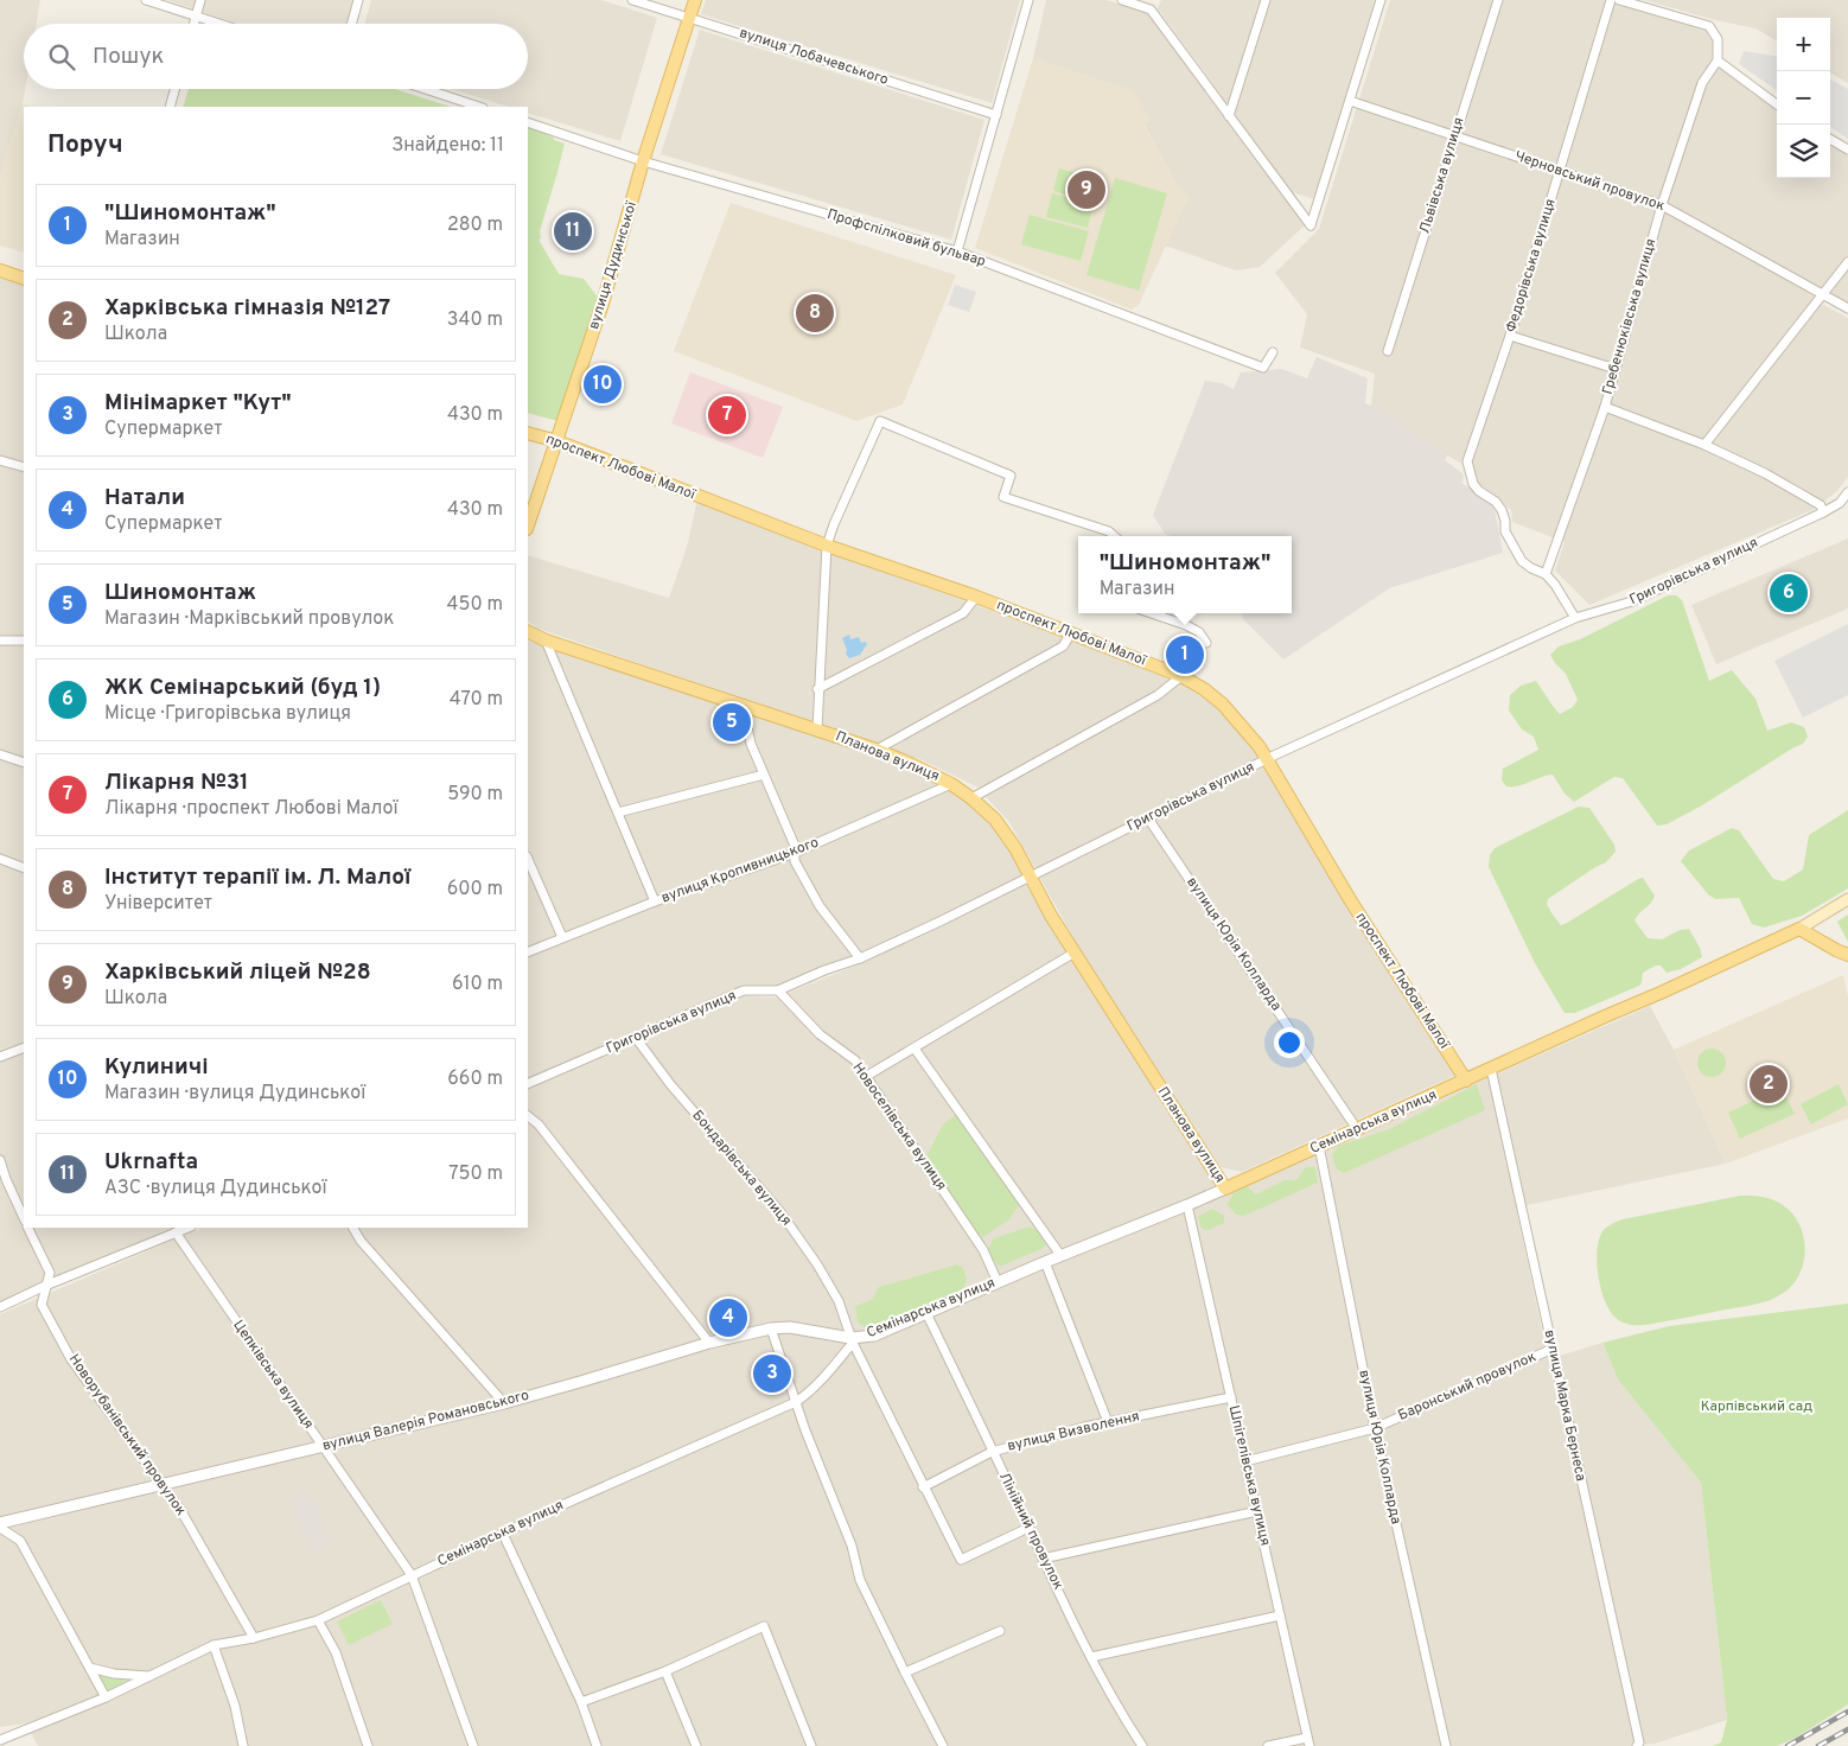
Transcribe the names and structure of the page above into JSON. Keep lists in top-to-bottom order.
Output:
{
  "streets": {
    "main road": [
      "вулиця Дудинської",
      "проспект Любові Малої",
      "Планова вулиця",
      "Семінарська вулиця"
    ],
    "street": [
      "вулиця Лобачевського",
      "Львівська вулиця",
      "Черновський провулок",
      "Профспілковий бульвар",
      "Федорівська вулиця",
      "Гребенюківська вулиця",
      "Григорівська вулиця",
      "вулиця Кропивницького",
      "вулиця Юрія Колларда",
      "Новоселівська вулиця",
      "Бондарівська вулиця",
      "Цепківська вулиця",
      "Баронський провулок",
      "вулиця Марка Бернеса",
      "вулиця Валерія Романовського",
      "вулиця Визволення",
      "Новорубанівський провулок",
      "Шпігелівська вулиця",
      "Лінійний провулок"
    ]
  },
  "crossings": [
    ["вулиця Лобачевського", "вулиця Дудинської"],
    ["Львівська вулиця", "Черновський провулок"],
    ["Черновський провулок", "Федорівська вулиця"],
    ["Черновський провулок", "Гребенюківська вулиця"],
    ["Профспілковий бульвар", "вулиця Дудинської"],
    ["вулиця Дудинської", "проспект Любові Малої"],
    ["Федорівська вулиця", "Гребенюківська вулиця"],
    ["проспект Любові Малої", "Григорівська вулиця"],
    ["проспект Любові Малої", "Семінарська вулиця"],
    ["Григорівська вулиця", "Планова вулиця"],
    ["Григорівська вулиця", "вулиця Юрія Колларда"],
    ["Григорівська вулиця", "Новоселівська вулиця"],
    ["Григорівська вулиця", "Бондарівська вулиця"],
    ["Планова вулиця", "вулиця Кропивницького"],
    ["Планова вулиця", "Семінарська вулиця"],
    ["вулиця Юрія Колларда", "Семінарська вулиця"],
    ["вулиця Юрія Колларда", "Баронський провулок"],
    ["Семінарська вулиця", "Новоселівська вулиця"],
    ["Семінарська вулиця", "Бондарівська вулиця"],
    ["Семінарська вулиця", "Цепківська вулиця"],
    ["Семінарська вулиця", "вулиця Марка Бернеса"],
    ["Семінарська вулиця", "вулиця Валерія Романовського"],
    ["Семінарська вулиця", "Новорубанівський провулок"],
    ["Семінарська вулиця", "Шпігелівська вулиця"],
    ["Семінарська вулиця", "Лінійний провулок"],
    ["Бондарівська вулиця", "вулиця Валерія Романовського"],
    ["Бондарівська вулиця", "вулиця Визволення"],
    ["Бондарівська вулиця", "Лінійний провулок"],
    ["Цепківська вулиця", "вулиця Валерія Романовського"],
    ["Баронський провулок", "вулиця Марка Бернеса"],
    ["Баронський провулок", "Шпігелівська вулиця"],
    ["вулиця Валерія Романовського", "Новорубанівський провулок"],
    ["вулиця Визволення", "Шпігелівська вулиця"],
    ["вулиця Визволення", "Лінійний провулок"]
  ],
  "parks": ["Карпівський сад"],
  "page": {
    "map_buttons": ["+", "−"],
    "search": "Пошук",
    "heading": ["Поруч", "Знайдено: 11"],
    "pins": [
      "9",
      "11",
      "8",
      "10",
      "7",
      "6",
      "1",
      "5",
      "2",
      "4",
      "3"
    ],
    "list": [
      {
        "mark": "1",
        "name": "\"Шиномонтаж\"",
        "note": "Магазин",
        "value": "280 m"
      },
      {
        "mark": "2",
        "name": "Харківська гімназія №127",
        "note": "Школа",
        "value": "340 m"
      },
      {
        "mark": "3",
        "name": "Мінімаркет \"Кут\"",
        "note": "Супермаркет",
        "value": "430 m"
      },
      {
        "mark": "4",
        "name": "Натали",
        "note": "Супермаркет",
        "value": "430 m"
      },
      {
        "mark": "5",
        "name": "Шиномонтаж",
        "note": "Магазин · Марківський провулок",
        "value": "450 m"
      },
      {
        "mark": "6",
        "name": "ЖК Семінарський (буд 1)",
        "note": "Місце · Григорівська вулиця",
        "value": "470 m"
      },
      {
        "mark": "7",
        "name": "Лікарня №31",
        "note": "Лікарня · проспект Любові Малої",
        "value": "590 m"
      },
      {
        "mark": "8",
        "name": "Інститут терапії ім. Л. Малої",
        "note": "Університет",
        "value": "600 m"
      },
      {
        "mark": "9",
        "name": "Харківський ліцей №28",
        "note": "Школа",
        "value": "610 m"
      },
      {
        "mark": "10",
        "name": "Кулиничі",
        "note": "Магазин · вулиця Дудинської",
        "value": "660 m"
      },
      {
        "mark": "11",
        "name": "Ukrnafta",
        "note": "АЗС · вулиця Дудинської",
        "value": "750 m"
      }
    ],
    "popup": ["\"Шиномонтаж\"", "Магазин"]
  }
}
